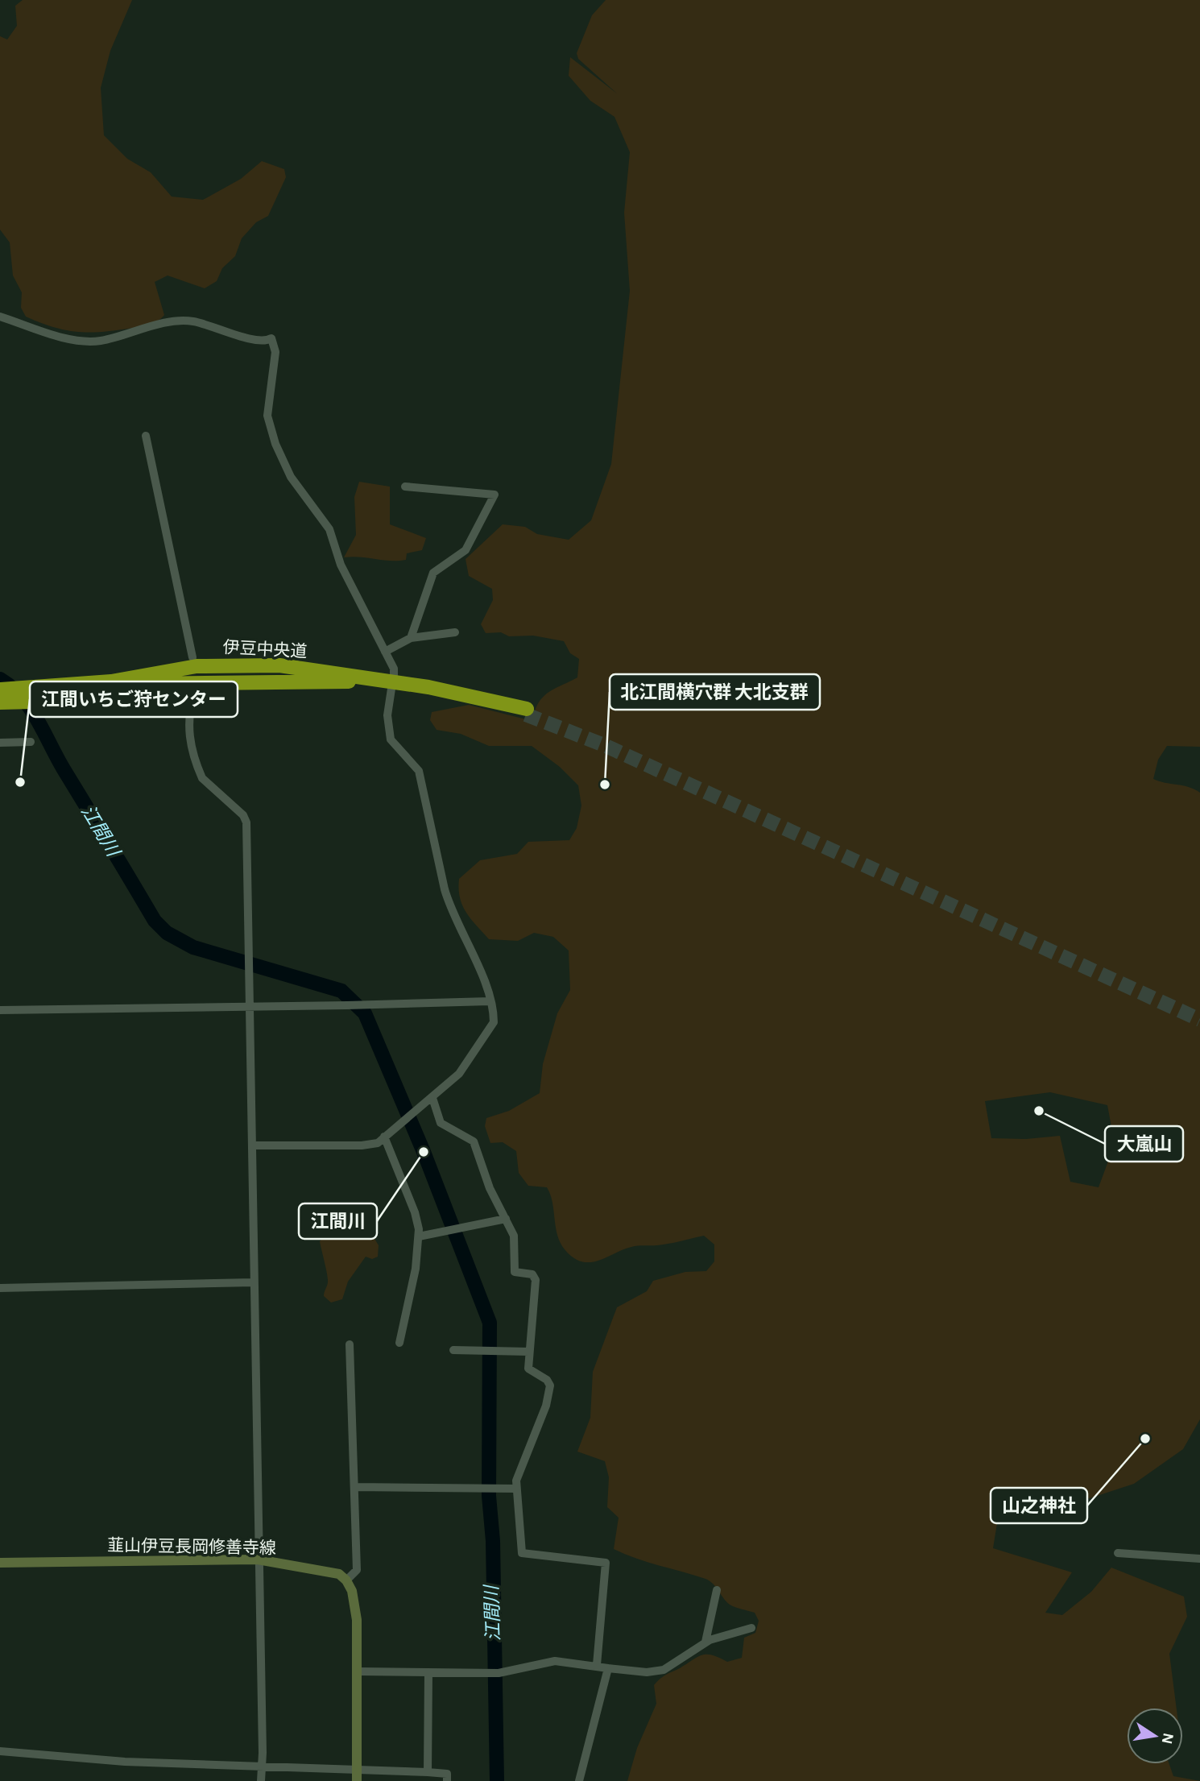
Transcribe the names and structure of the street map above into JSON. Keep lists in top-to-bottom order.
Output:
{
  "streets": {
    "highway": ["伊豆中央道"],
    "main road": ["韮山伊豆長岡修善寺線"]
  },
  "water": ["江間川"],
  "places": [
    "江間いちご狩センター",
    "北江間横穴群 大北支群",
    "大嵐山",
    "江間川",
    "山之神社"
  ],
  "north": "right"
}
